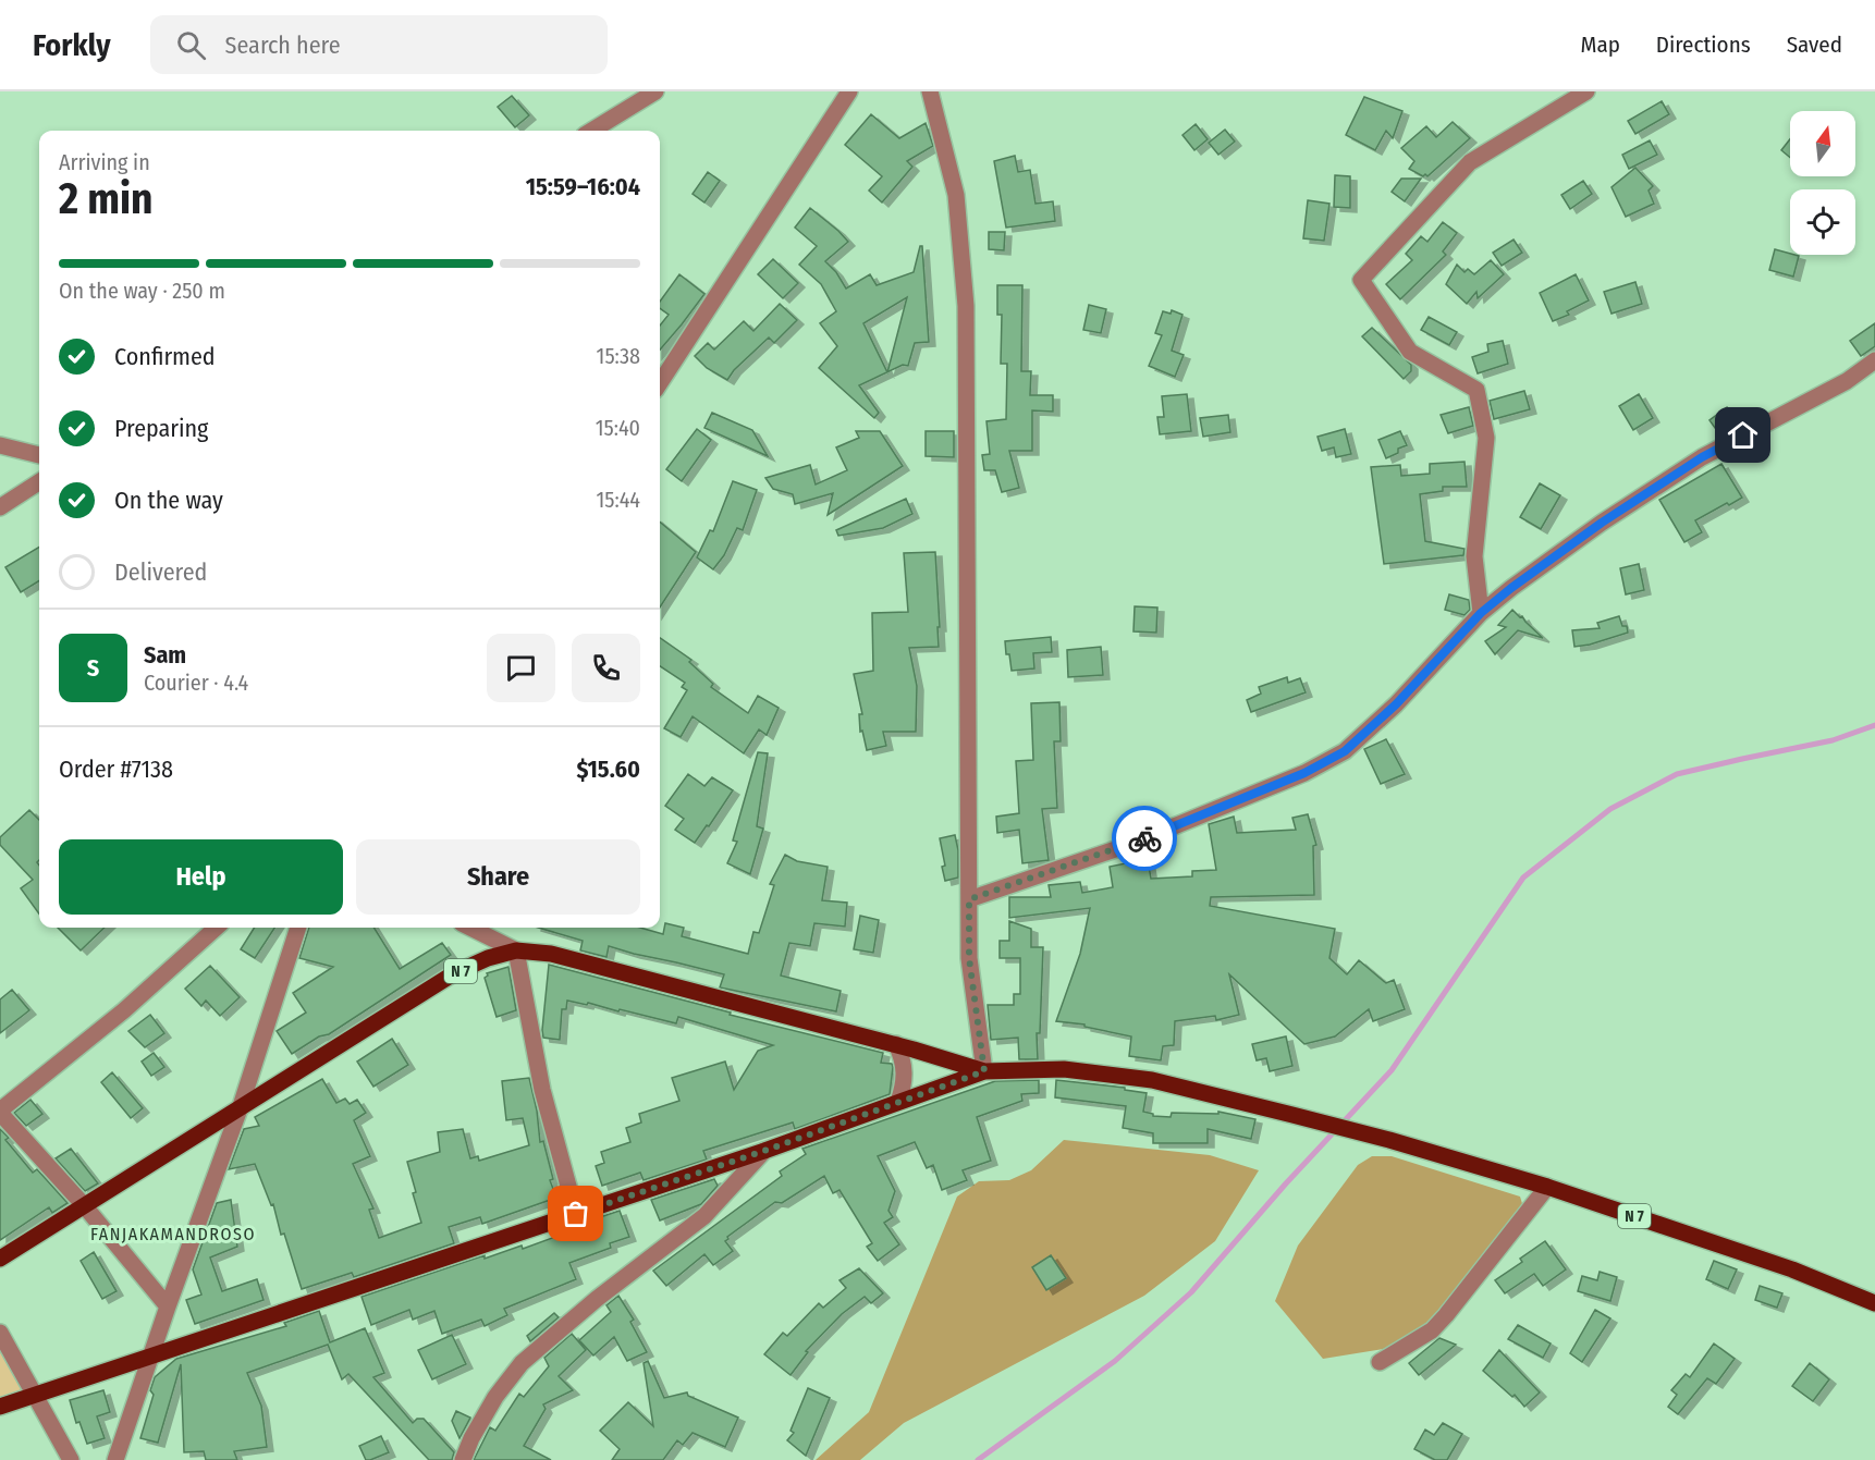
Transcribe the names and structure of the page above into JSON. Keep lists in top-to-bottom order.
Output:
{
  "streets": {
    "main road": ["N 7"]
  },
  "districts": ["FANJAKAMANDROSO"],
  "north": "top",
  "page": {
    "header": "Forkly",
    "search": "Search here",
    "nav": ["Map", "Directions", "Saved"],
    "heading": ["2 min", "Arriving in", "15:59–16:04"],
    "panel": [
      "Sam",
      "Courier · 4.4",
      "Order #7138",
      "$15.60"
    ],
    "bar": "On the way · 250 m",
    "list": [
      ["Confirmed", "15:38"],
      ["Preparing", "15:40"],
      ["On the way", "15:44"],
      "Delivered"
    ],
    "round": "S",
    "buttons": ["Help", "Share"]
  }
}
